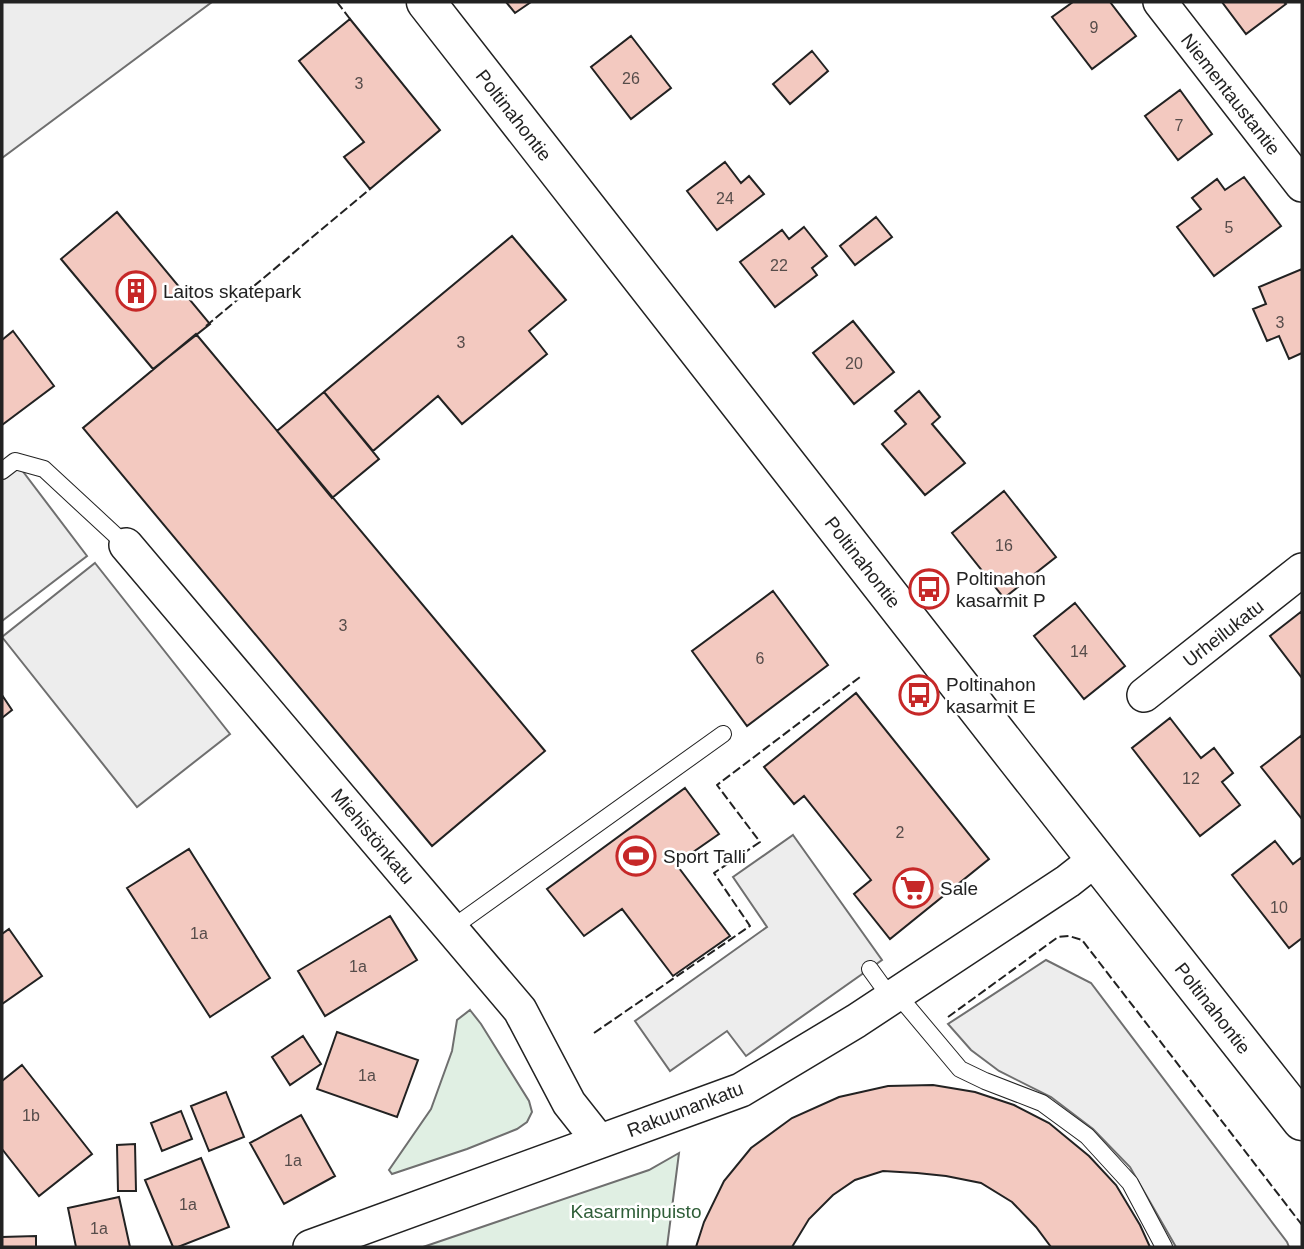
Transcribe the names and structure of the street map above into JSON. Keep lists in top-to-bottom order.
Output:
{
  "streets": {
    "main road": ["Poltinahontie"],
    "street": [
      "Niementaustantie",
      "Urheilukatu",
      "Miehistönkatu",
      "Rakuunankatu"
    ]
  },
  "crossings": [
    ["Poltinahontie", "Rakuunankatu"],
    ["Miehistönkatu", "Rakuunankatu"]
  ],
  "parks": ["Kasarminpuisto"],
  "places": {
    "building": ["Laitos skatepark"],
    "bus stop": ["Poltinahon kasarmit P", "Poltinahon kasarmit E"],
    "sports": ["Sport Talli"],
    "supermarket": ["Sale"]
  },
  "house_numbers": [
    "9",
    "26",
    "3",
    "7",
    "24",
    "5",
    "22",
    "3",
    "3",
    "20",
    "16",
    "3",
    "14",
    "6",
    "12",
    "2",
    "10",
    "1a",
    "1a",
    "1a",
    "1b",
    "1a",
    "1a",
    "1a"
  ]
}
